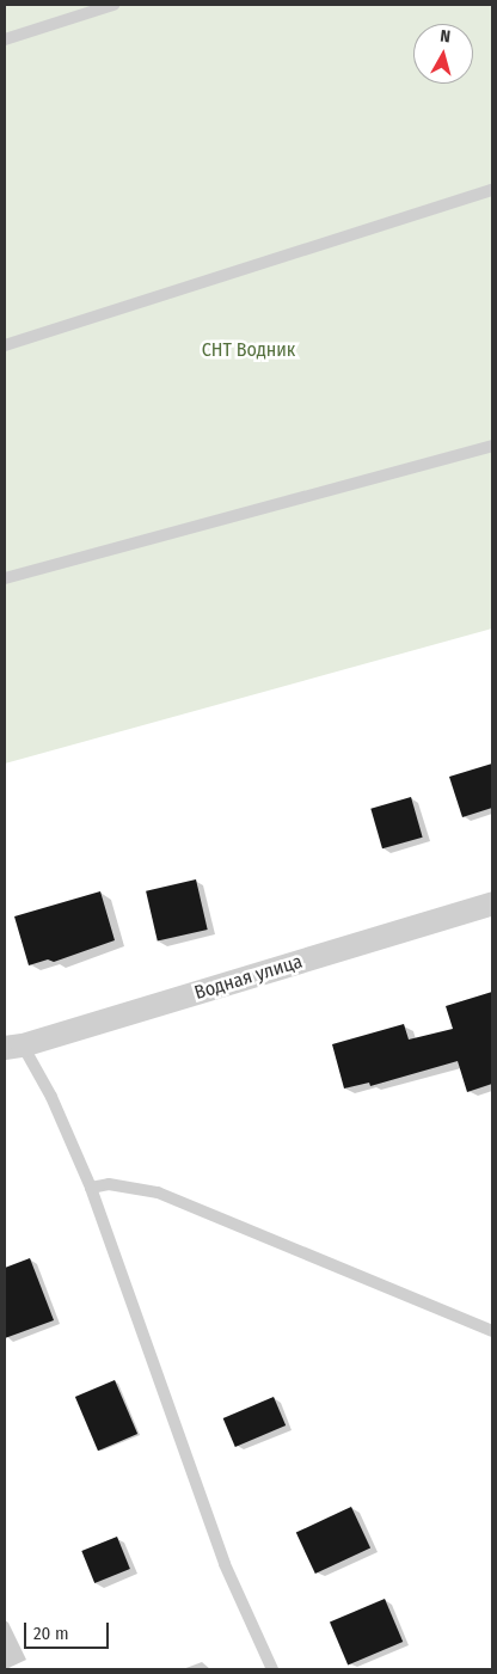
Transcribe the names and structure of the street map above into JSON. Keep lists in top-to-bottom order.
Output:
{
  "streets": {
    "street": ["Водная улица"]
  },
  "parks": ["СНТ Водник"],
  "scale_bar": "20 m",
  "north": "top"
}
